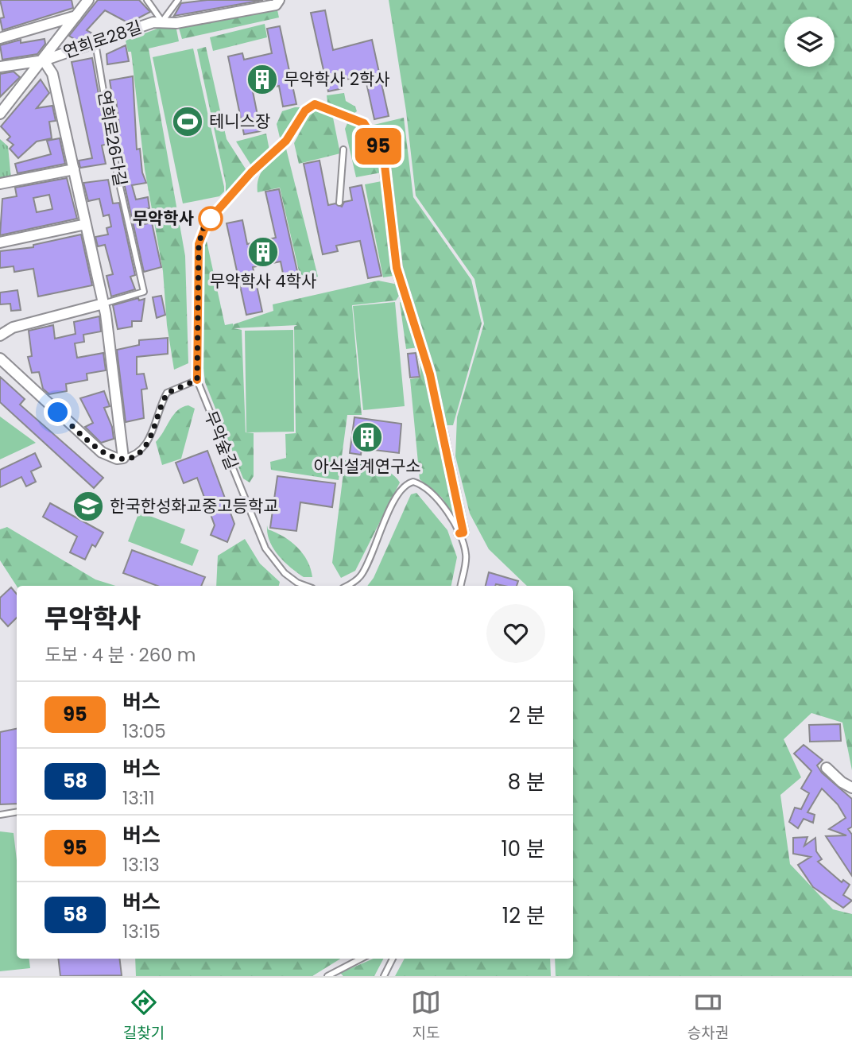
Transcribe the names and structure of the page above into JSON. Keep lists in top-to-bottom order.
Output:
{
  "streets": {
    "street": ["연희로28길"],
    "lane": ["연희로26다길", "무악숲길"]
  },
  "crossings": [
    ["연희로28길", "연희로26다길"]
  ],
  "places": {
    "building": ["무악학사 2학사", "무악학사 4학사", "아식설계연구소"],
    "sports": ["테니스장"],
    "other": ["무악학사"],
    "school or university": ["한국한성화교중고등학교"]
  },
  "lines": ["bus line 95"],
  "page": {
    "on_map": "95",
    "heading": ["무악학사", "도보 · 4 분 · 260 m"],
    "list": [
      {
        "mark": "95",
        "name": "버스",
        "note": "13:05",
        "value": "2 분"
      },
      {
        "mark": "58",
        "name": "버스",
        "note": "13:11",
        "value": "8 분"
      },
      {
        "mark": "95",
        "name": "버스",
        "note": "13:13",
        "value": "10 분"
      },
      {
        "mark": "58",
        "name": "버스",
        "note": "13:15",
        "value": "12 분"
      }
    ],
    "tabs": ["길찾기", "지도", "승차권"]
  }
}
